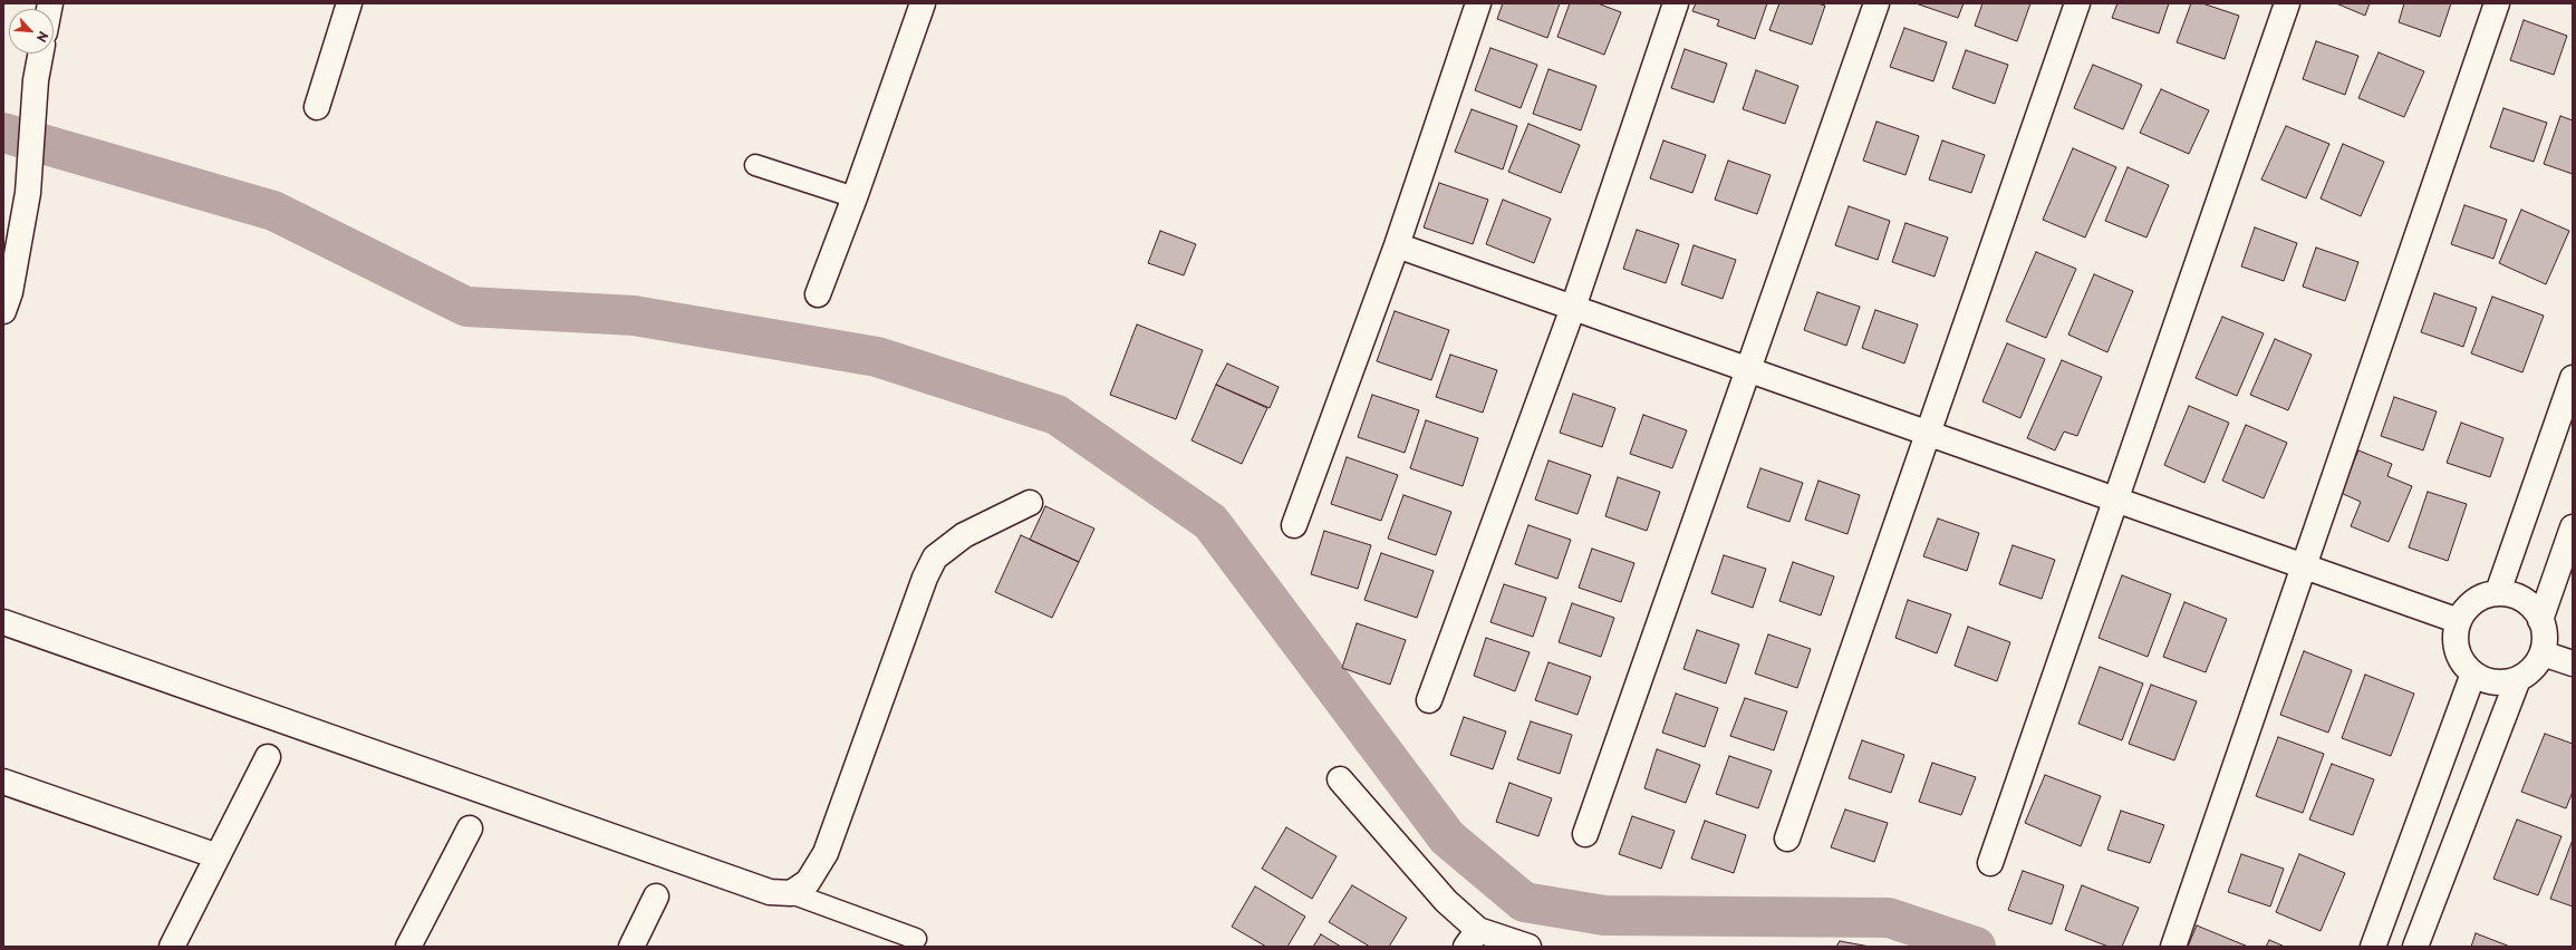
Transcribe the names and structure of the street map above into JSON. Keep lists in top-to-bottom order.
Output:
{
  "north": "bottom right"
}
